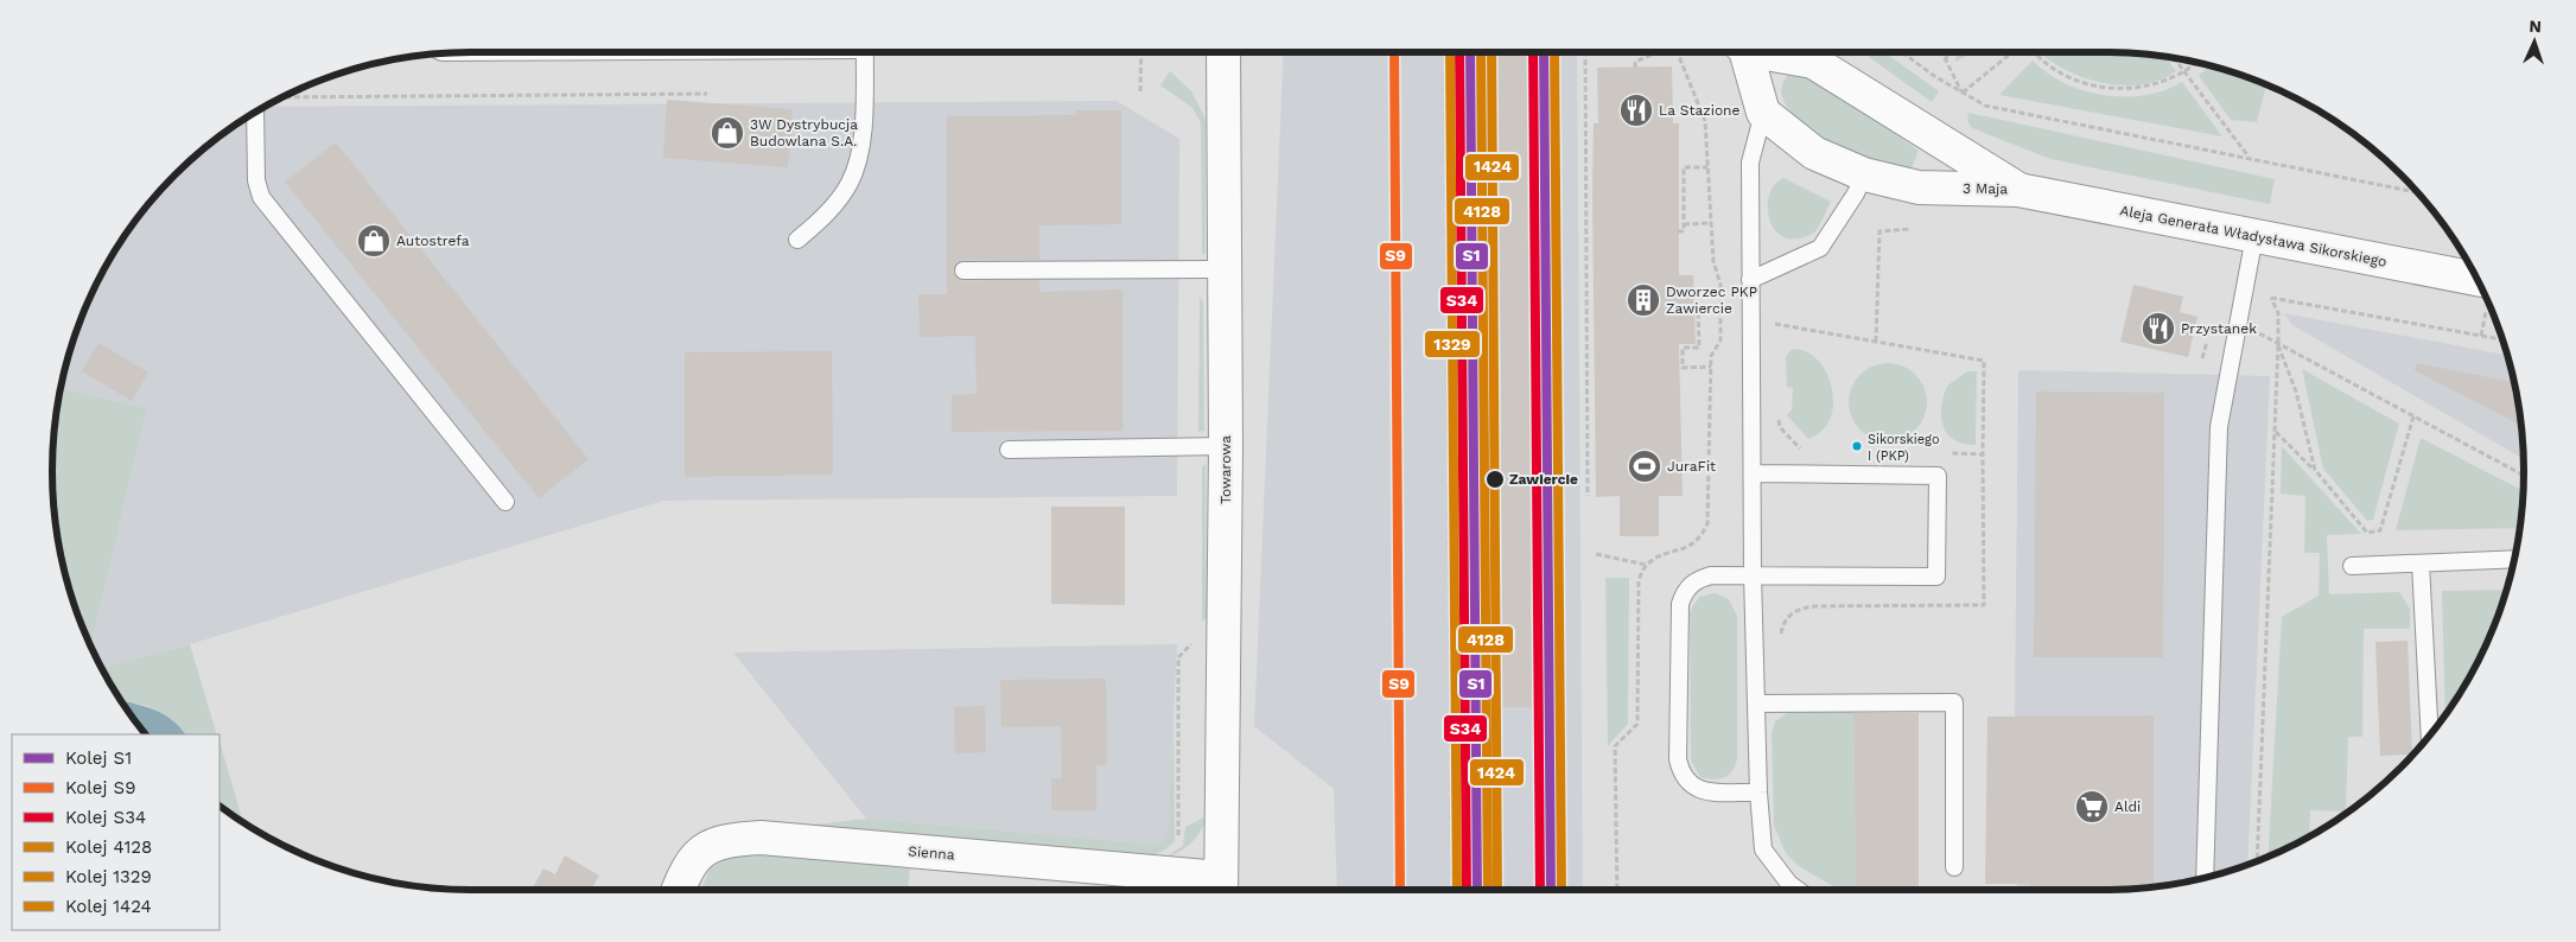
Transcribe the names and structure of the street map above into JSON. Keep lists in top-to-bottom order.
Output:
{
  "streets": {
    "street": [
      "3 Maja",
      "Aleja Generała Władysława Sikorskiego",
      "Towarowa",
      "Sienna"
    ]
  },
  "crossings": [
    ["3 Maja", "Aleja Generała Władysława Sikorskiego"],
    ["Towarowa", "Sienna"]
  ],
  "places": {
    "restaurant": ["La Stazione", "Przystanek"],
    "shop": ["3W Dystrybucja Budowlana S.A.", "Autostrefa"],
    "building": ["Dworzec PKP Zawiercie"],
    "other": ["Sikorskiego I (PKP)", "Zawiercie"],
    "sports": ["JuraFit"],
    "supermarket": ["Aldi"]
  },
  "lines": [
    "rail line S1",
    "rail line S9",
    "rail line S34",
    "rail line 4128",
    "rail line 1329",
    "rail line 1424"
  ],
  "legend": [
    "Kolej S1",
    "Kolej S9",
    "Kolej S34",
    "Kolej 4128",
    "Kolej 1329",
    "Kolej 1424"
  ],
  "north": "top"
}
